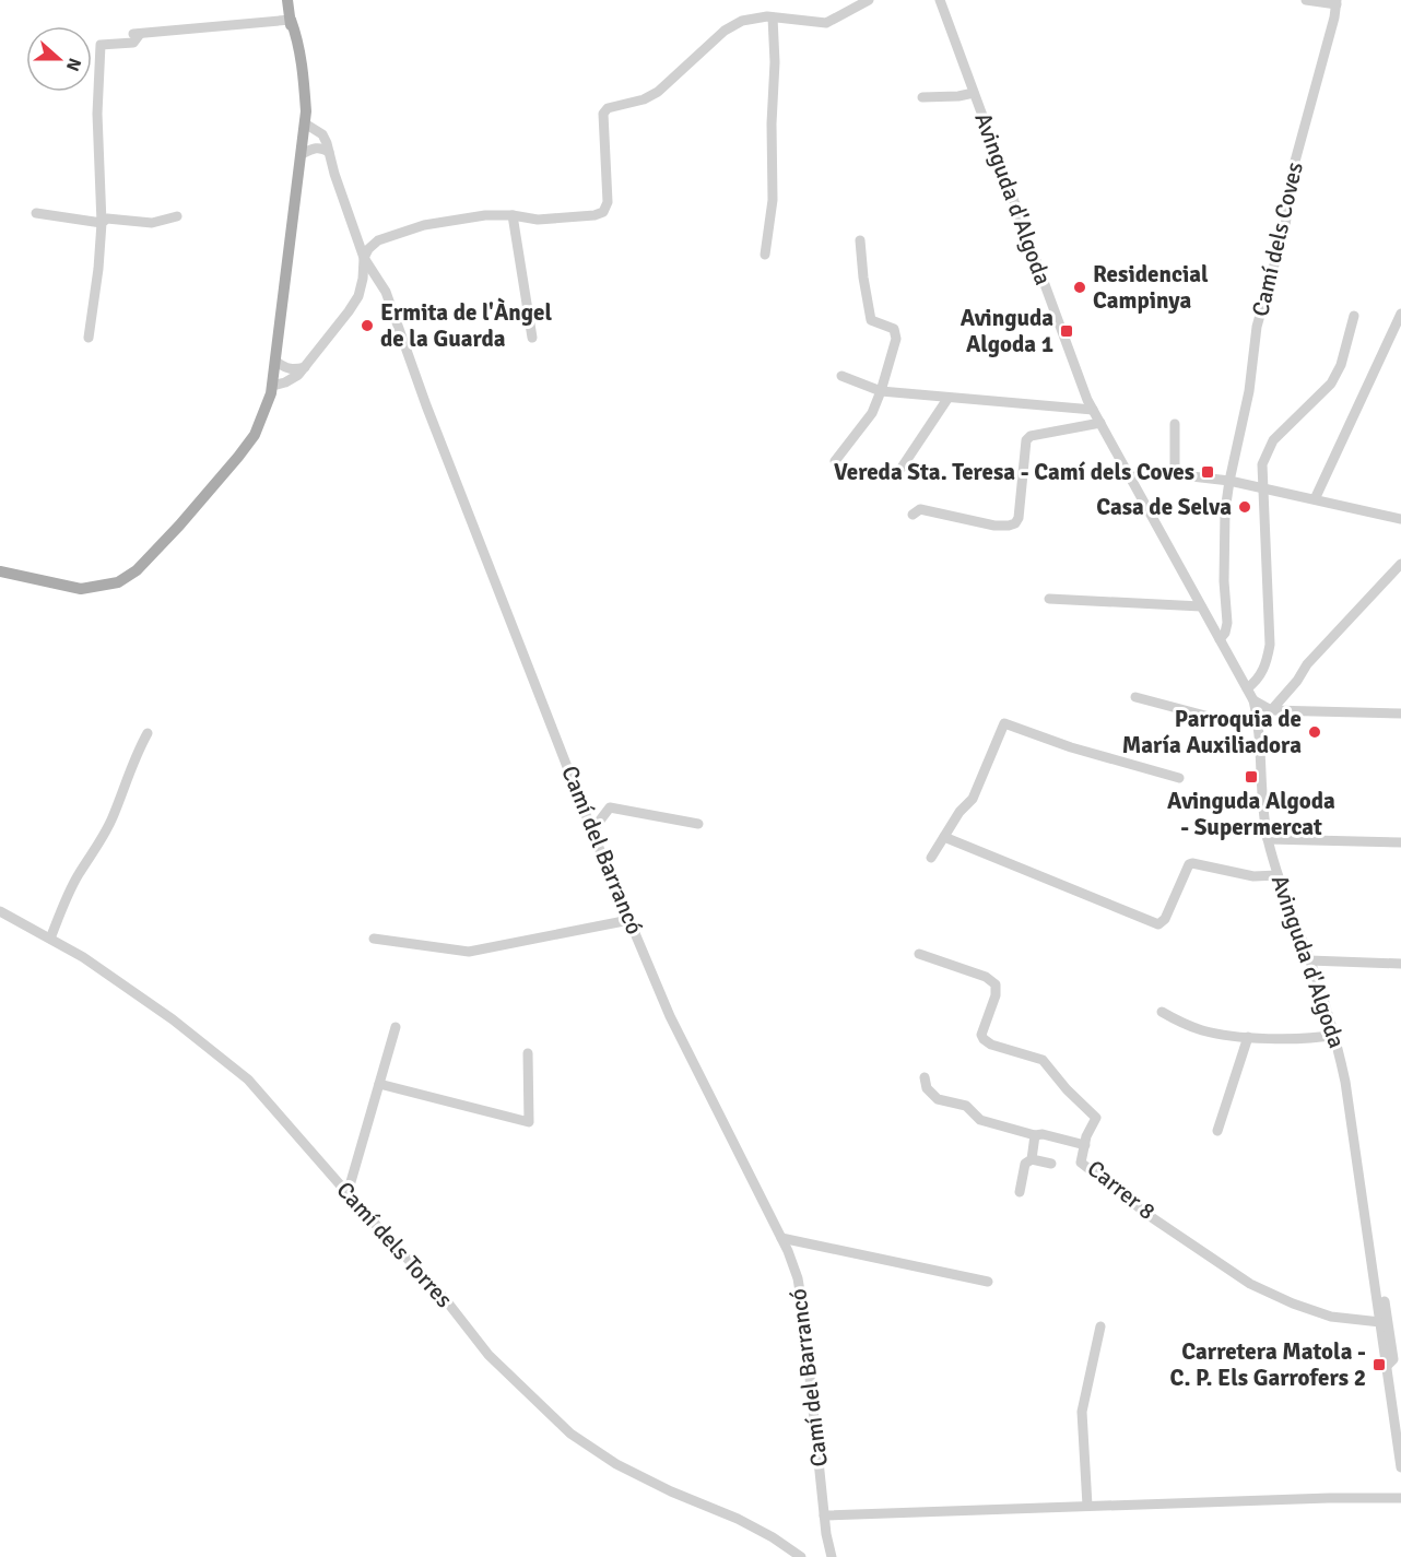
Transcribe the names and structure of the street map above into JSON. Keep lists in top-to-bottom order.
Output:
{
  "streets": {
    "street": [
      "Avinguda d'Algoda",
      "Camí dels Coves",
      "Camí del Barrancó",
      "Carrer 8",
      "Camí dels Torres"
    ]
  },
  "crossings": [
    ["Avinguda d'Algoda", "Camí dels Coves"],
    ["Avinguda d'Algoda", "Carrer 8"]
  ],
  "places": {
    "other": [
      "Residencial Campinya",
      "Ermita de l'Àngel de la Guarda",
      "Casa de Selva",
      "Parroquia de María Auxiliadora"
    ],
    "transit": [
      "Avinguda Algoda 1",
      "Vereda Sta. Teresa - Camí dels Coves",
      "Avinguda Algoda - Supermercat",
      "Carretera Matola - C. P. Els Garrofers 2"
    ]
  },
  "north": "right"
}
